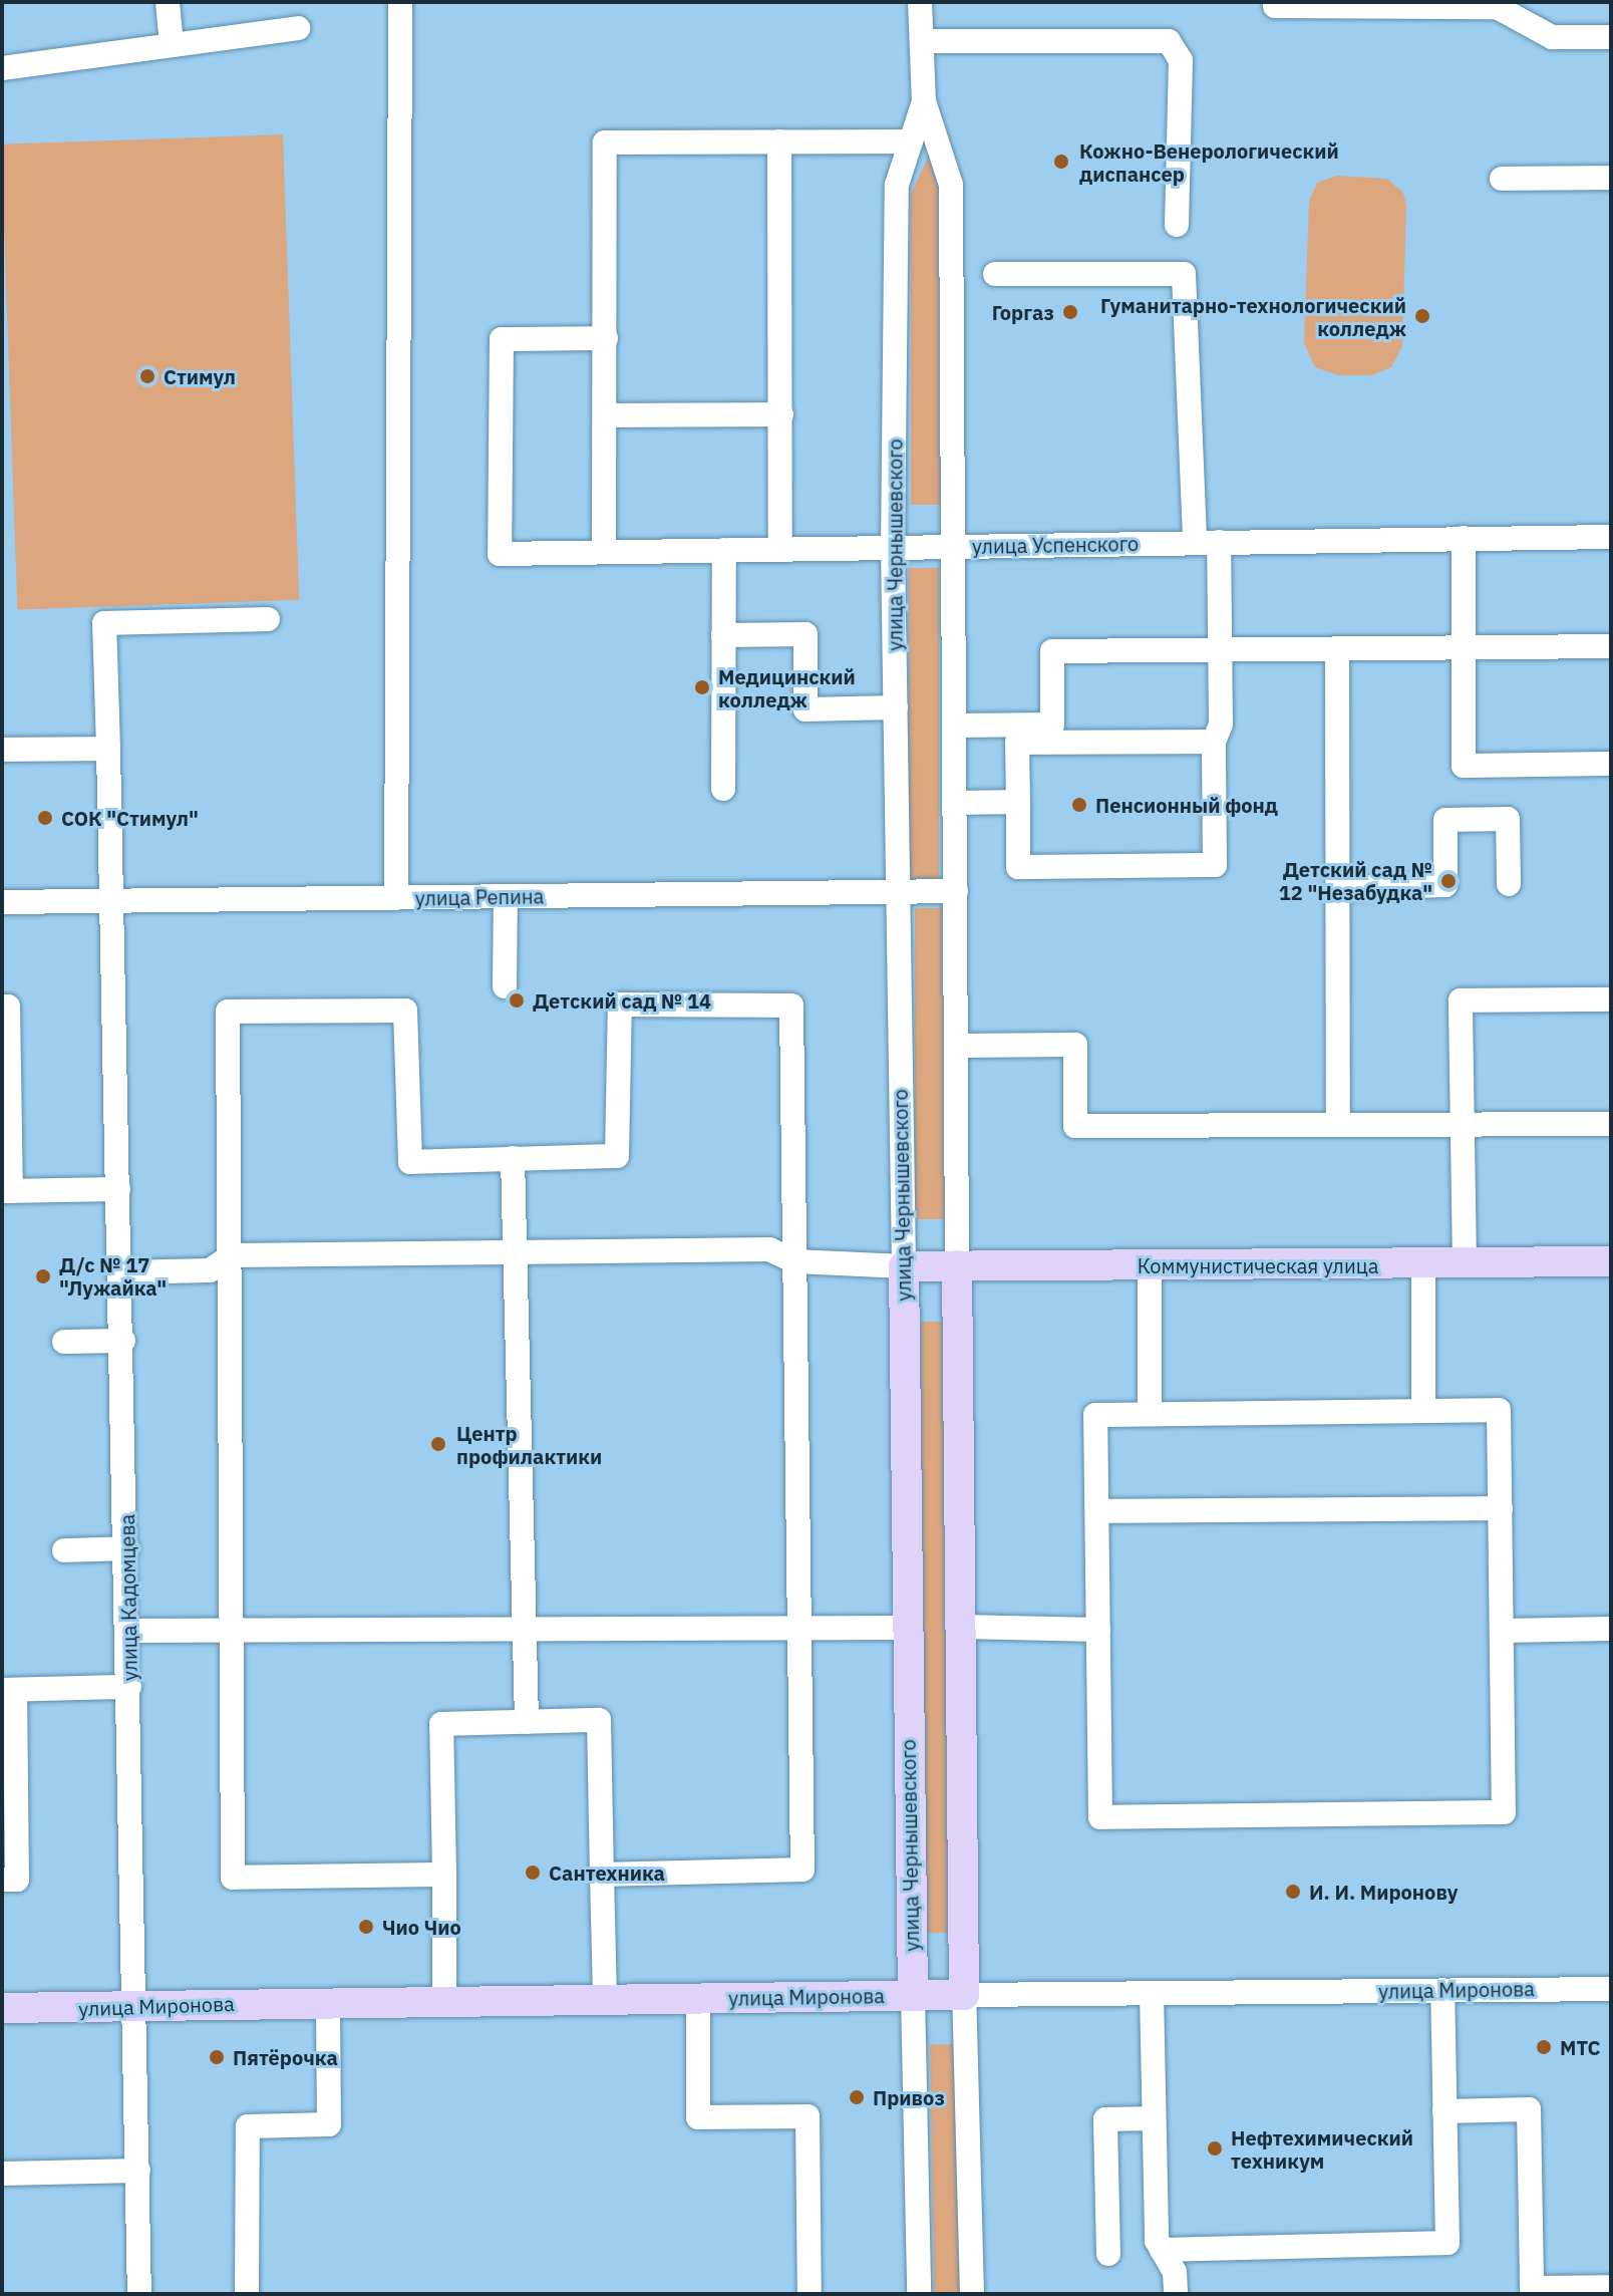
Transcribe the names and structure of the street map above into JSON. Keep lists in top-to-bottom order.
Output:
{
  "streets": {
    "main road": ["улица Чернышевского", "Коммунистическая улица", "улица Миронова"],
    "street": ["улица Успенского", "улица Репина", "улица Кадомцева"]
  },
  "crossings": [
    ["улица Чернышевского", "улица Успенского"],
    ["улица Чернышевского", "улица Репина"],
    ["улица Чернышевского", "Коммунистическая улица"],
    ["улица Чернышевского", "улица Миронова"],
    ["улица Репина", "улица Кадомцева"],
    ["улица Кадомцева", "улица Миронова"]
  ],
  "places": [
    "Кожно-Венерологический диспансер",
    "Горгаз",
    "Гуманитарно-технологический колледж",
    "Стимул",
    "Медицинский колледж",
    "Пенсионный фонд",
    "СОК \"Стимул\"",
    "Детский сад № 12 \"Незабудка\"",
    "Детский сад № 14",
    "Д/с № 17 \"Лужайка\"",
    "Центр профилактики",
    "Сантехника",
    "И. И. Миронову",
    "Чио Чио",
    "МТС",
    "Пятёрочка",
    "Привоз",
    "Нефтехимический техникум"
  ]
}
